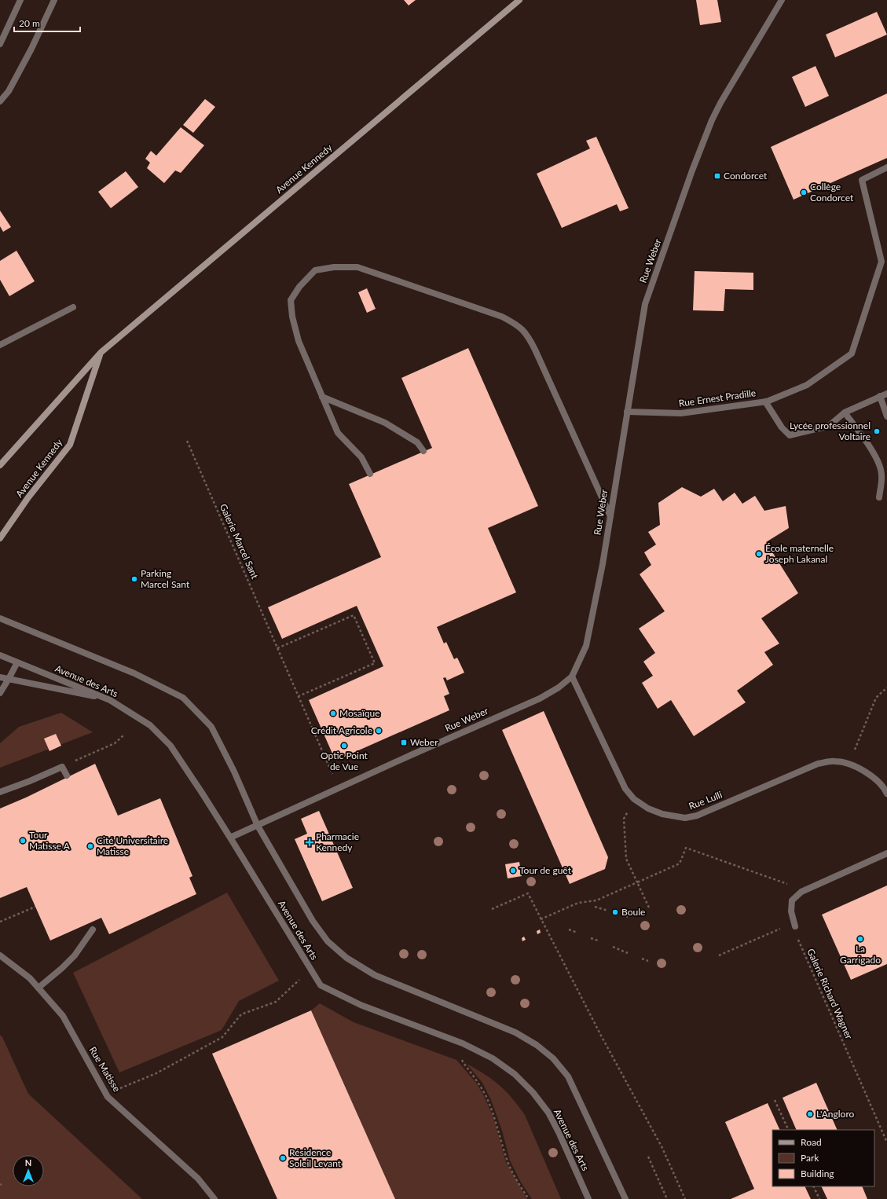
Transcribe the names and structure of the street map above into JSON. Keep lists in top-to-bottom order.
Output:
{
  "streets": {
    "main road": ["Avenue Kennedy"],
    "street": [
      "Rue Weber",
      "Rue Ernest Pradille",
      "Avenue des Arts",
      "Rue Lulli",
      "Rue Matisse"
    ],
    "path": ["Galerie Marcel Sant", "Galerie Richard Wagner"]
  },
  "crossings": [
    ["Rue Weber", "Rue Ernest Pradille"],
    ["Rue Weber", "Galerie Marcel Sant"],
    ["Rue Weber", "Avenue des Arts"],
    ["Rue Weber", "Rue Lulli"]
  ],
  "places": {
    "transit": ["Condorcet", "Weber"],
    "other": [
      "Collège Condorcet",
      "Lycée professionnel Voltaire",
      "École maternelle Joseph Lakanal",
      "Parking Marcel Sant",
      "Mosaïque",
      "Crédit Agricole",
      "Optic Point de Vue",
      "Tour Matisse A",
      "Cité Universitaire Matisse",
      "Tour de guêt",
      "Boule",
      "La Garrigado",
      "L'Angloro",
      "Résidence Soleil Levant"
    ],
    "health": ["Pharmacie Kennedy"]
  },
  "legend": ["Road", "Park", "Building"],
  "scale_bar": "20 m",
  "north": "top"
}
